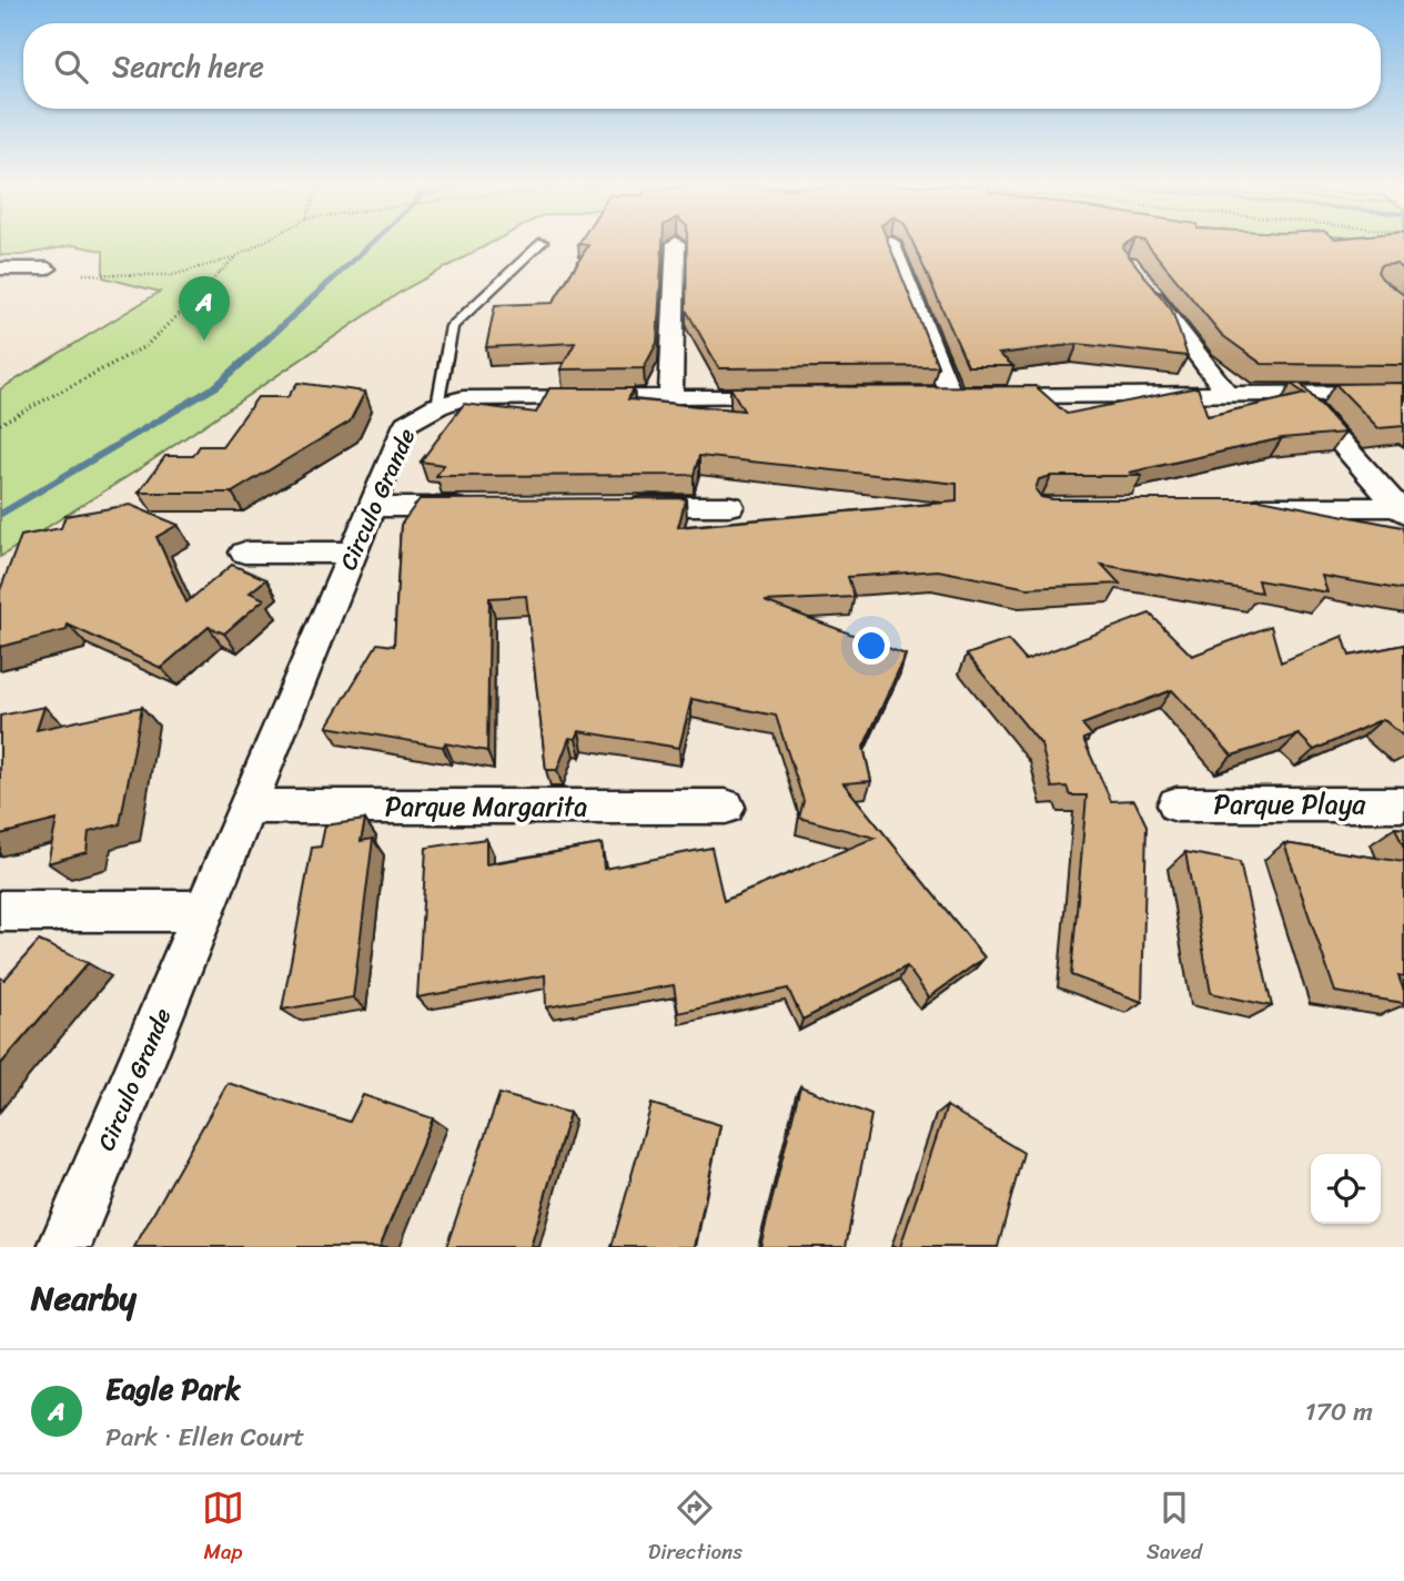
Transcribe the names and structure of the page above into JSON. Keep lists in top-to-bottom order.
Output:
{
  "streets": {
    "street": ["Circulo Grande", "Parque Playa", "Parque Margarita"]
  },
  "crossings": [
    ["Circulo Grande", "Parque Margarita"]
  ],
  "page": {
    "search": "Search here",
    "pins": "A",
    "heading": "Nearby",
    "list": [
      {
        "mark": "A",
        "name": "Eagle Park",
        "note": "Park · Ellen Court",
        "value": "170 m"
      }
    ],
    "nav": ["Map", "Directions", "Saved"]
  }
}
